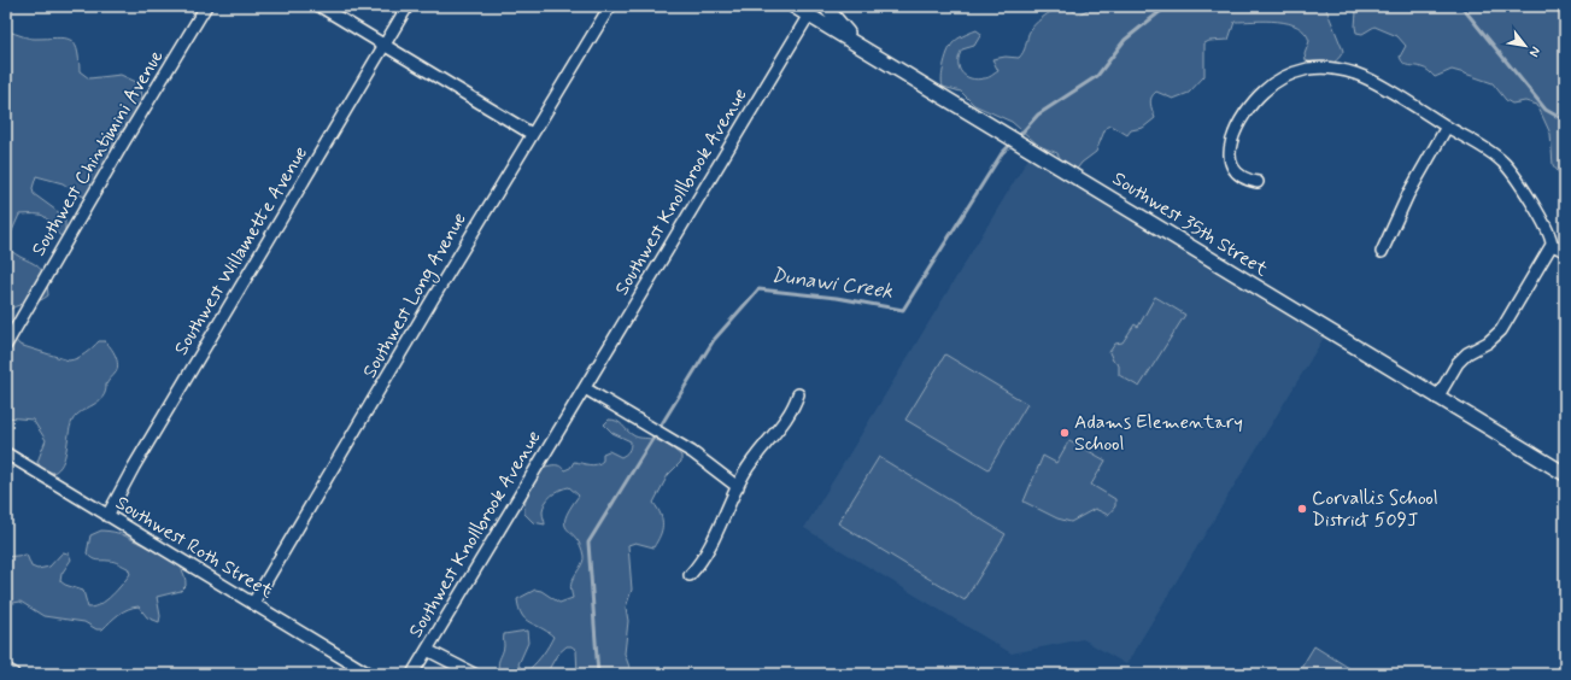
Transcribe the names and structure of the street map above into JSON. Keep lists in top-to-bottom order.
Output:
{
  "streets": {
    "street": [
      "Southwest Chintimini Avenue",
      "Southwest Knollbrook Avenue",
      "Southwest 35th Street",
      "Southwest Willamette Avenue",
      "Southwest Long Avenue",
      "Southwest Roth Street"
    ]
  },
  "crossings": [
    ["Southwest Knollbrook Avenue", "Southwest 35th Street"],
    ["Southwest Willamette Avenue", "Southwest Roth Street"],
    ["Southwest Long Avenue", "Southwest Roth Street"]
  ],
  "water": ["Dunawi Creek"],
  "places": ["Adams Elementary School", "Corvallis School District 509J"],
  "north": "bottom right"
}
